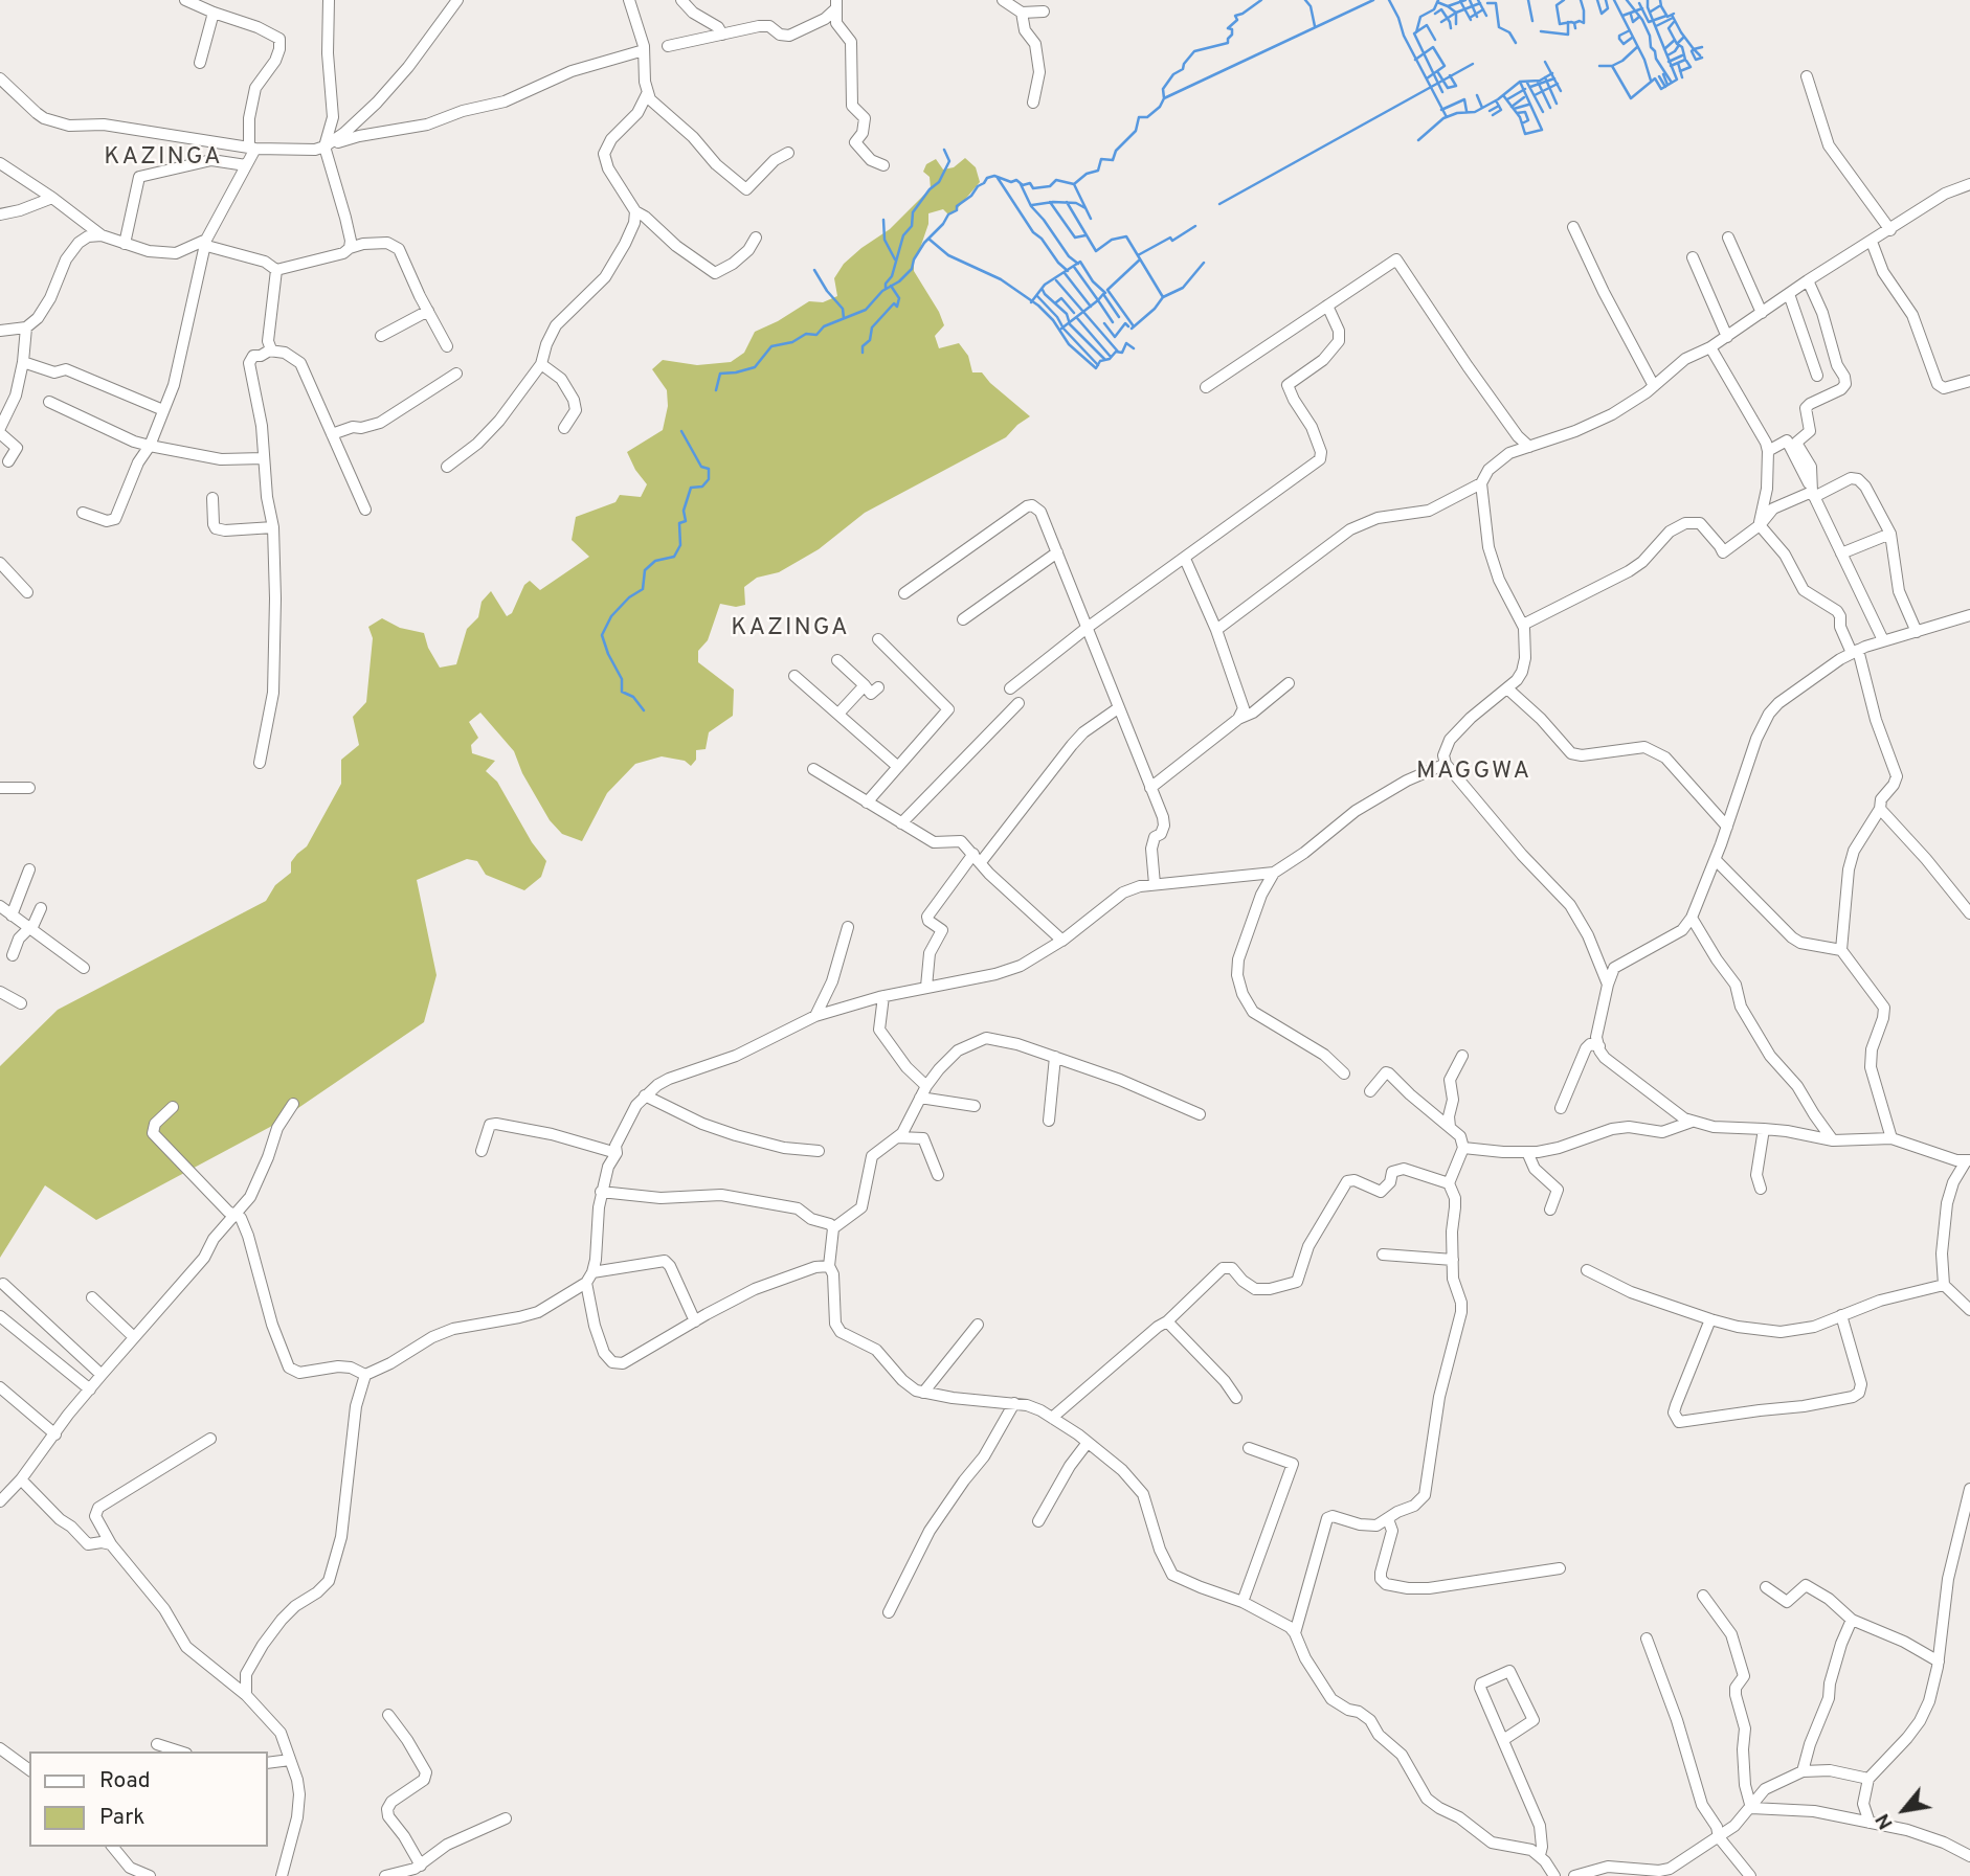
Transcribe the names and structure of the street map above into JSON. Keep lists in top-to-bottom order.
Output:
{
  "districts": ["KAZINGA", "KAZINGA", "MAGGWA"],
  "legend": ["Road", "Park"],
  "north": "bottom left"
}
